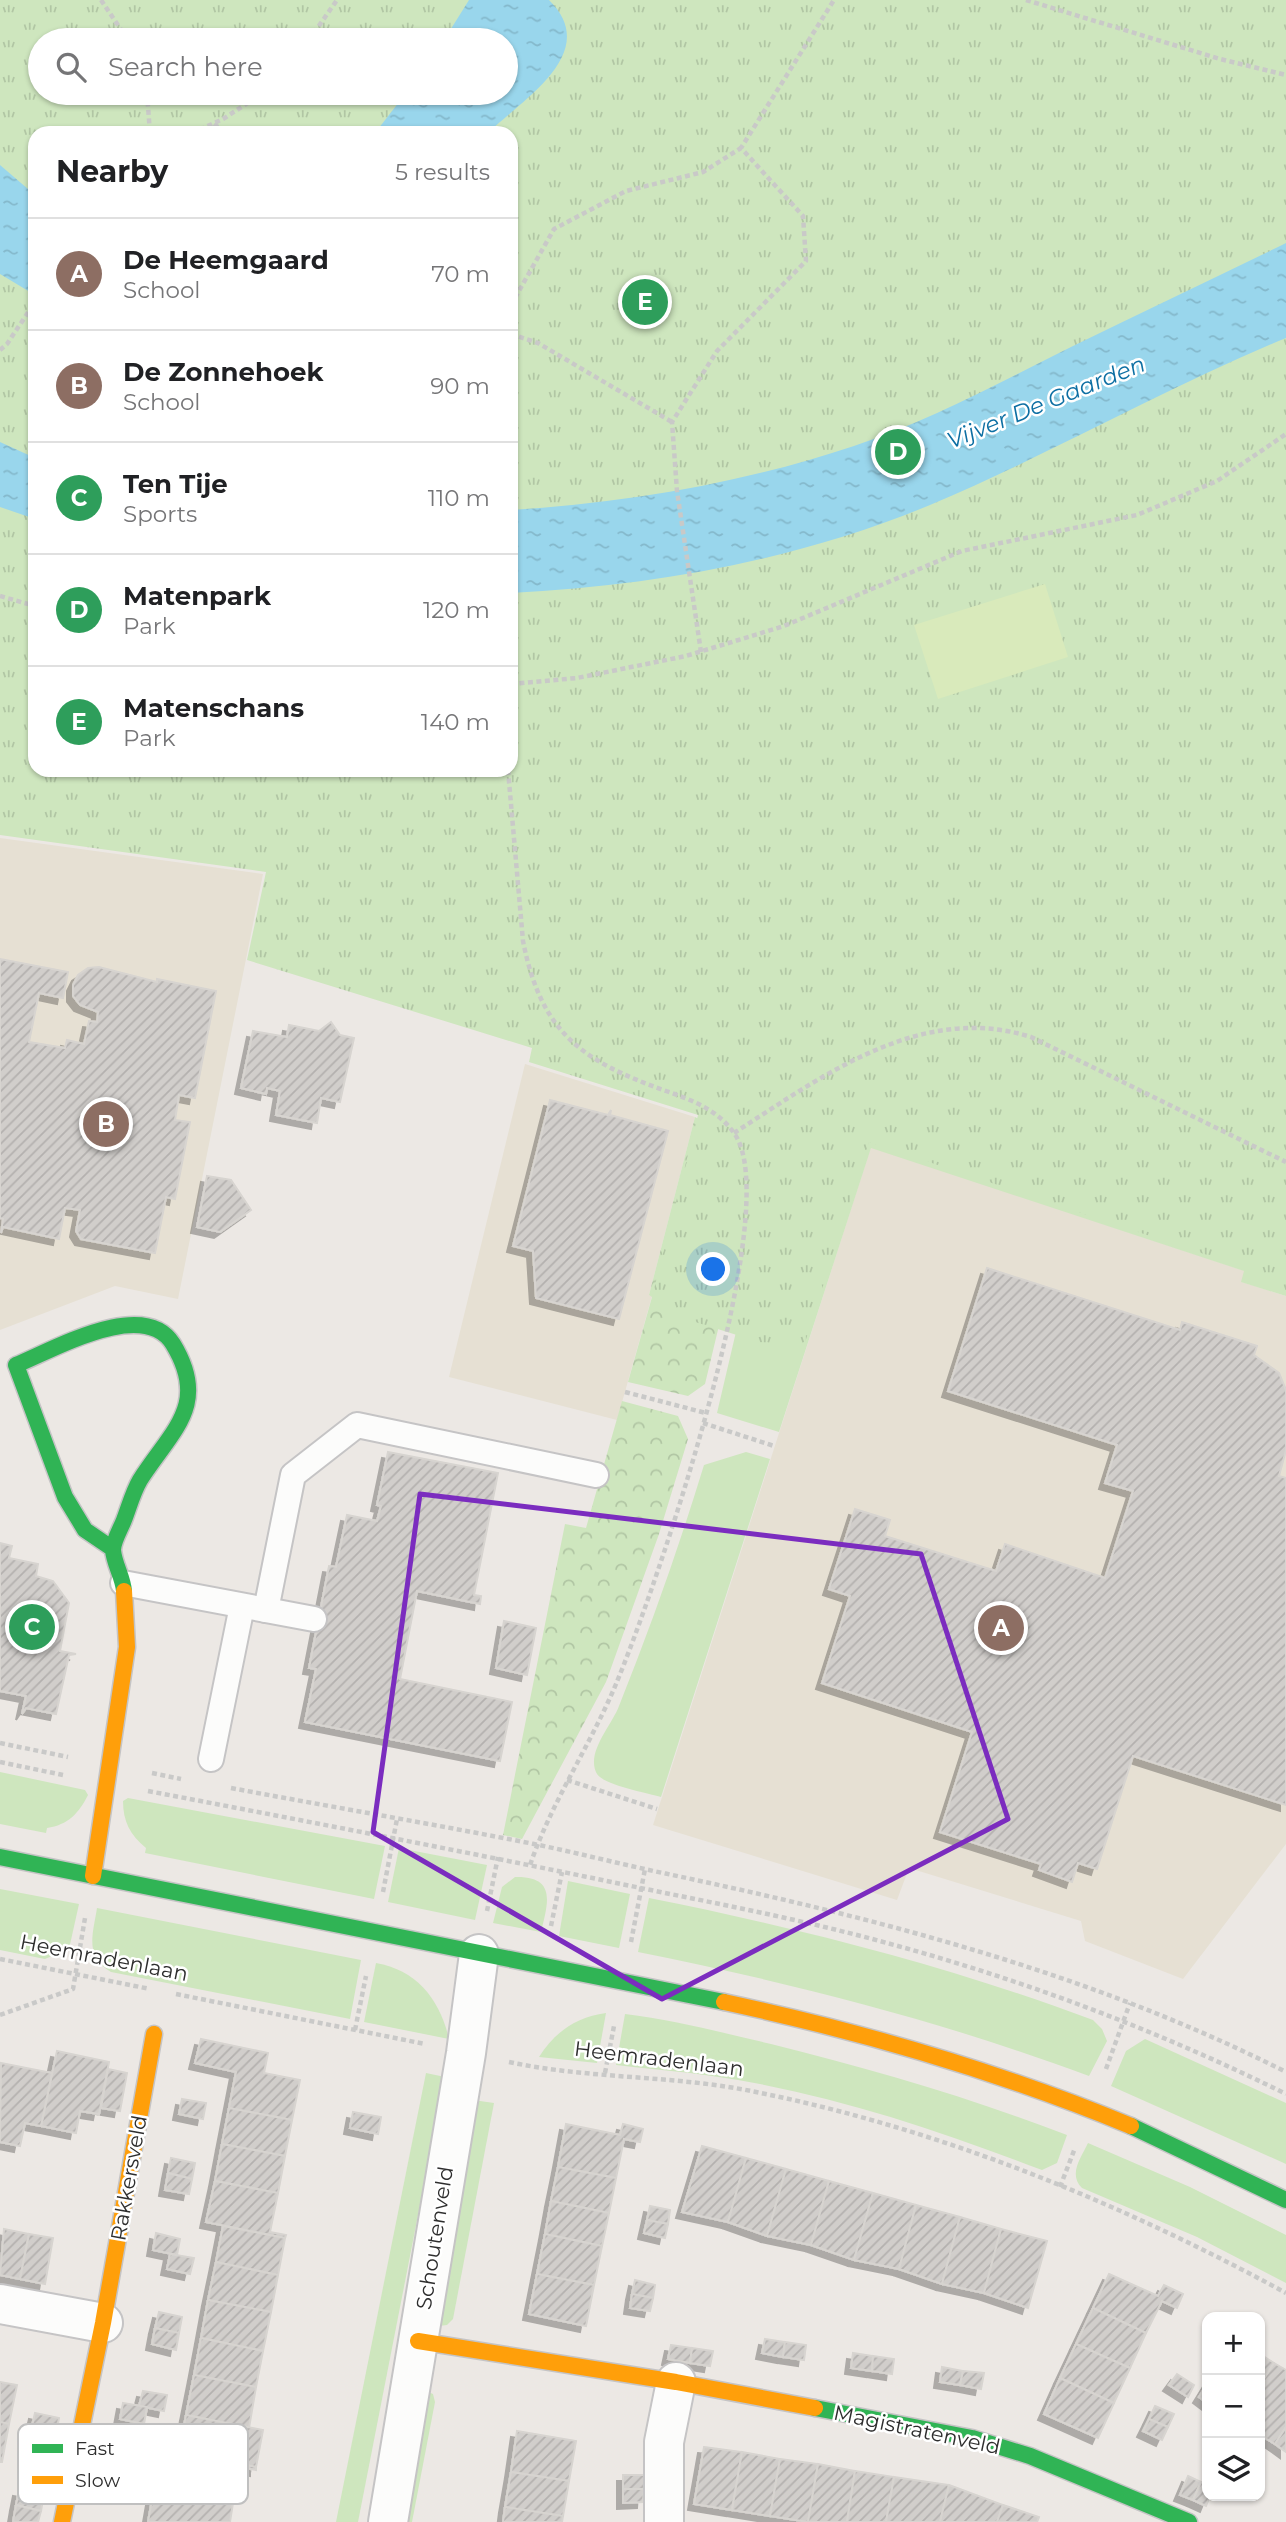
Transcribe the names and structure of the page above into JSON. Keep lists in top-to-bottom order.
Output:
{
  "streets": {
    "street": ["Rakkersveld", "Schoutenveld", "Magistratenveld"],
    "path": ["Heemradenlaan"]
  },
  "crossings": [
    ["Heemradenlaan", "Schoutenveld"],
    ["Schoutenveld", "Magistratenveld"]
  ],
  "water": ["Vijver De Gaarden"],
  "legend": ["Fast", "Slow"],
  "page": {
    "search": "Search here",
    "heading": ["Nearby", "5 results"],
    "list": [
      {
        "mark": "A",
        "name": "De Heemgaard",
        "note": "School",
        "value": "70 m"
      },
      {
        "mark": "B",
        "name": "De Zonnehoek",
        "note": "School",
        "value": "90 m"
      },
      {
        "mark": "C",
        "name": "Ten Tije",
        "note": "Sports",
        "value": "110 m"
      },
      {
        "mark": "D",
        "name": "Matenpark",
        "note": "Park",
        "value": "120 m"
      },
      {
        "mark": "E",
        "name": "Matenschans",
        "note": "Park",
        "value": "140 m"
      }
    ],
    "pins": [
      "E",
      "D",
      "B",
      "C",
      "A"
    ],
    "map_buttons": ["+", "−"]
  }
}
